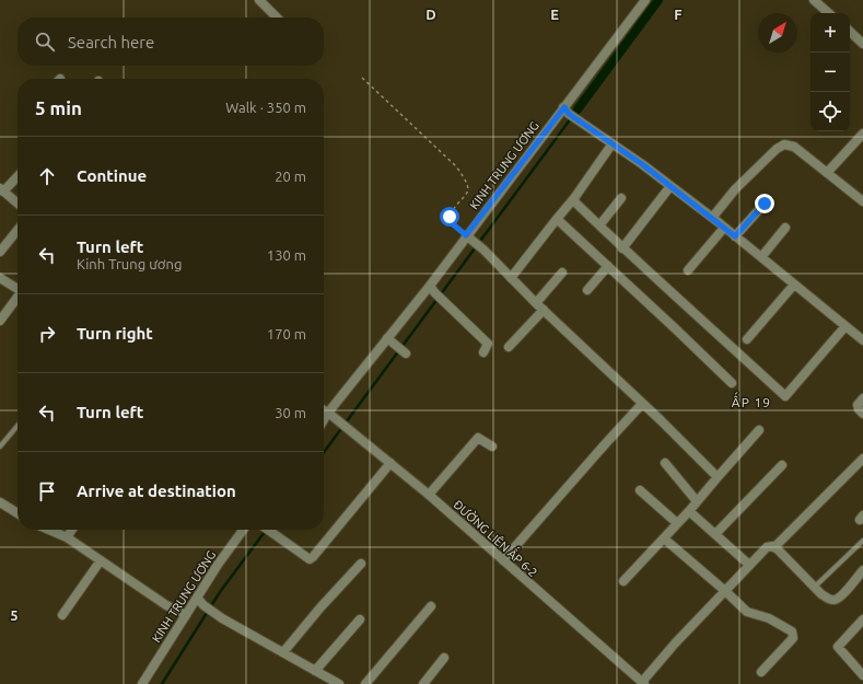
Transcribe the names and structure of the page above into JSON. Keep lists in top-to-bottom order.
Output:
{
  "streets": {
    "street": ["KINH TRUNG ƯƠNG", "ĐƯỜNG LIÊN ẤP 6-2"]
  },
  "crossings": [
    ["KINH TRUNG ƯƠNG", "ĐƯỜNG LIÊN ẤP 6-2"]
  ],
  "districts": ["ẤP 19"],
  "north": "top right",
  "page": {
    "map_buttons": ["+", "−"],
    "search": "Search here",
    "heading": ["5 min", "Walk · 350 m"],
    "list": [
      ["Continue", "20 m"],
      ["Turn left", "Kinh Trung ương", "130 m"],
      ["Turn right", "170 m"],
      ["Turn left", "30 m"],
      "Arrive at destination"
    ]
  },
  "grid": {
    "columns": ["D", "E", "F"],
    "rows": ["5"]
  }
}
